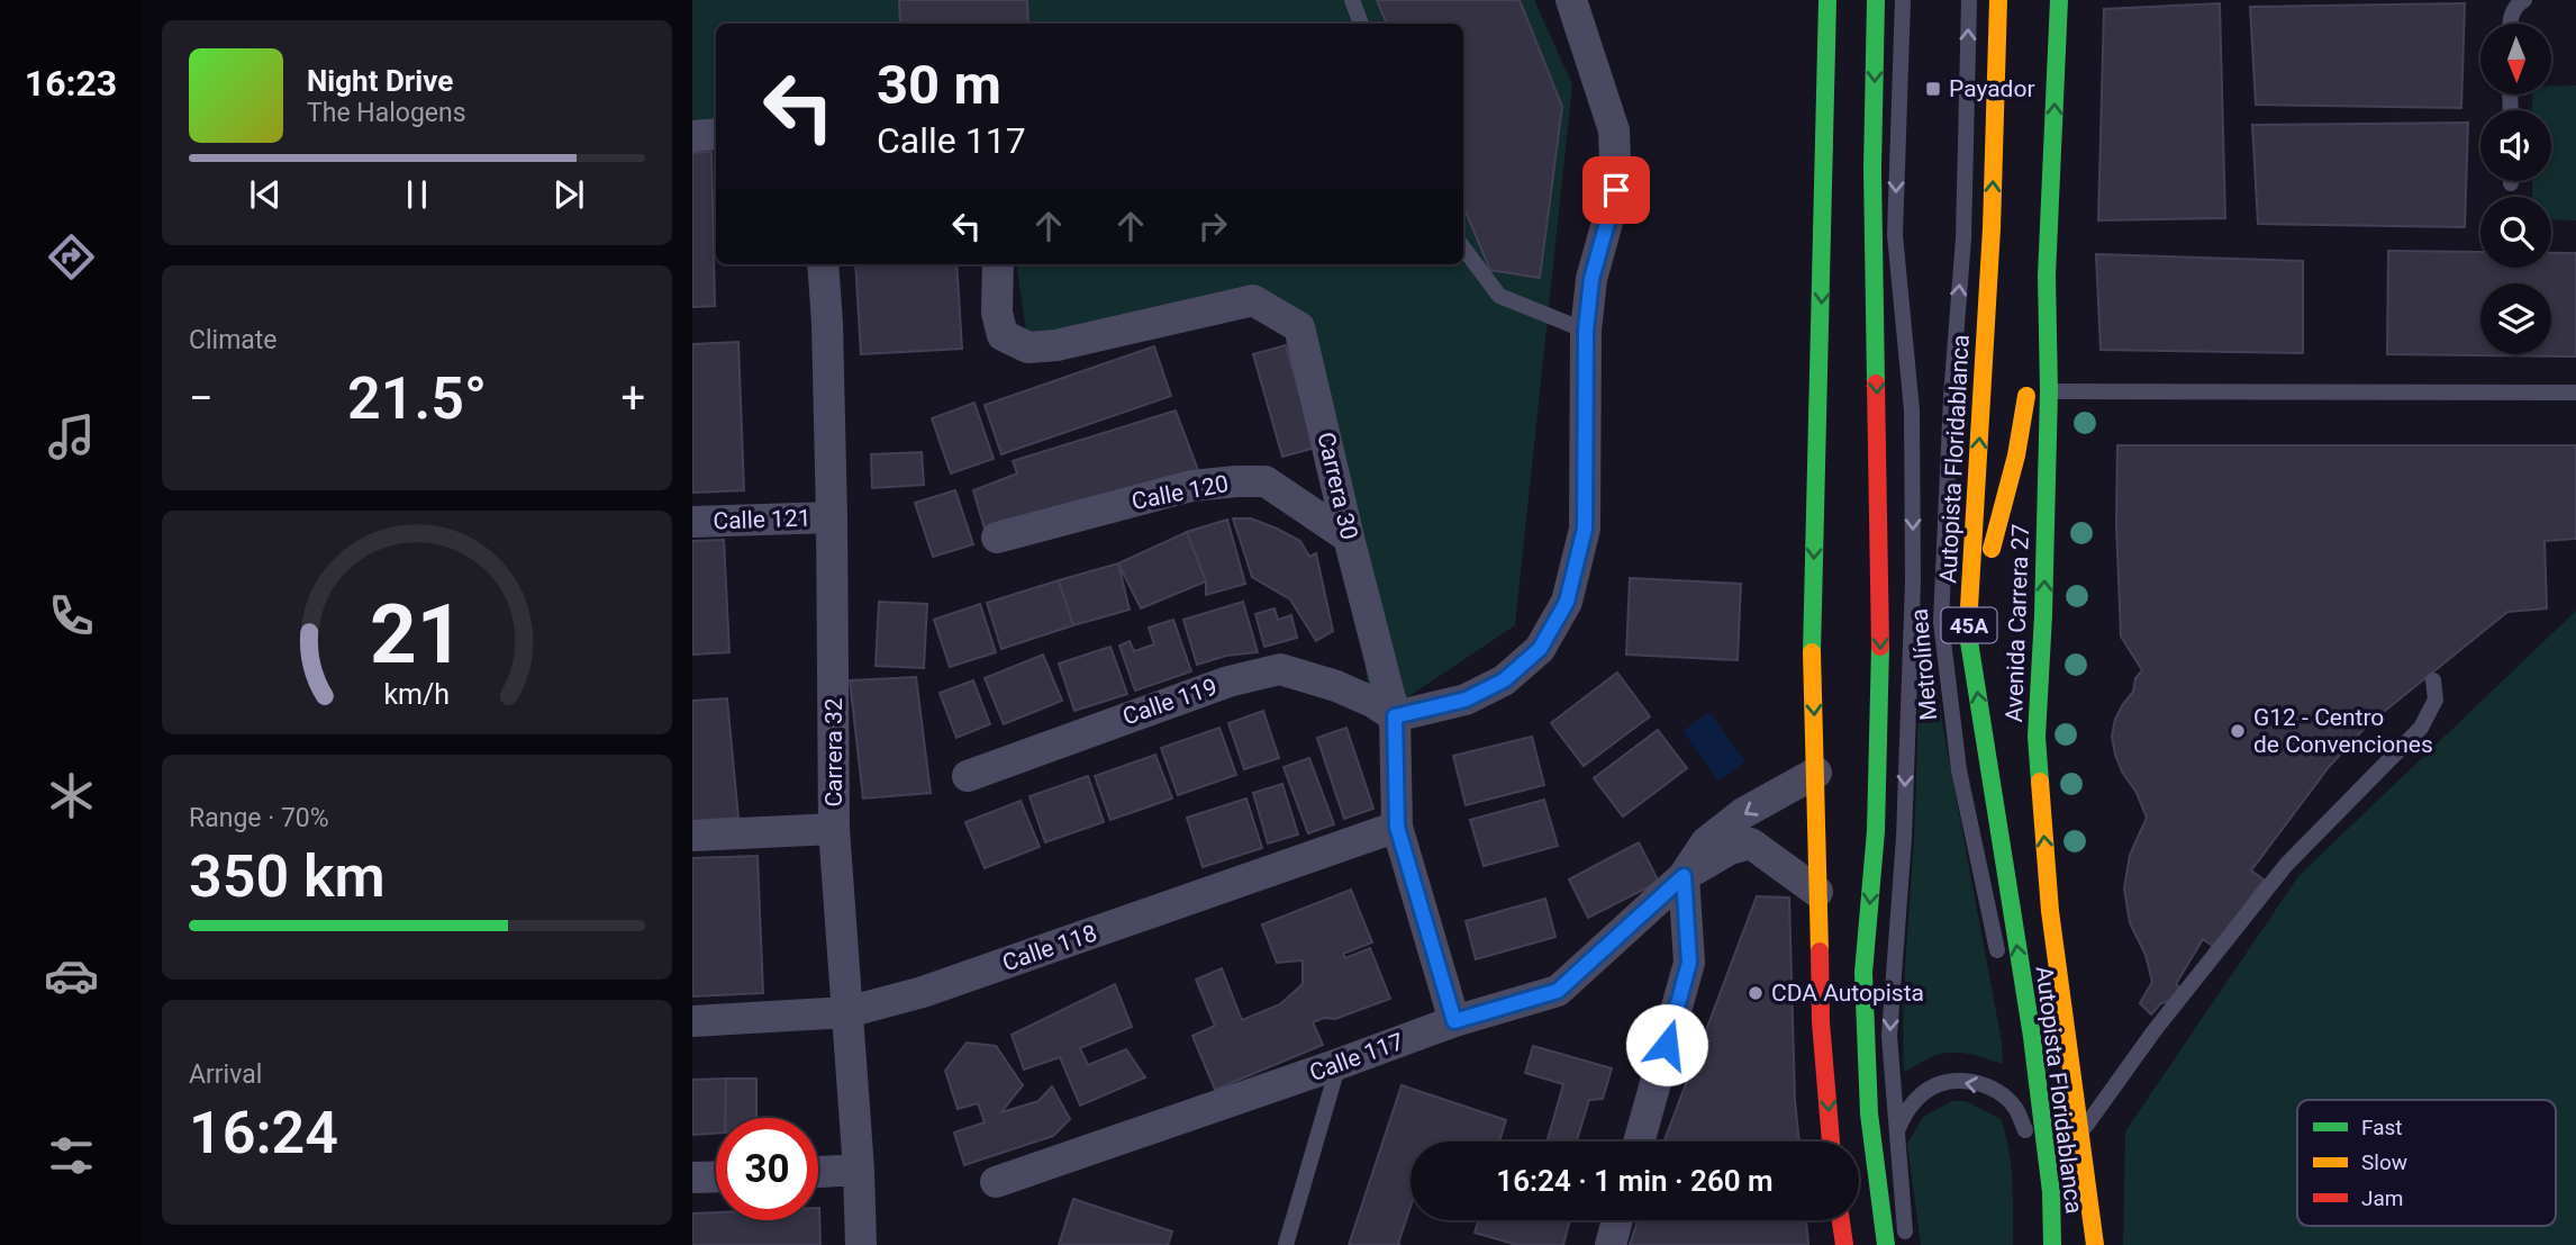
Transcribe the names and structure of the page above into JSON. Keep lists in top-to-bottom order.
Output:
{
  "streets": {
    "highway": ["Autopista Floridablanca", "Avenida Carrera 27", "45A"],
    "street": [
      "Carrera 30",
      "Calle 120",
      "Calle 121",
      "Calle 119",
      "Carrera 32",
      "Calle 118",
      "Calle 117"
    ],
    "lane": ["Metrolínea"]
  },
  "crossings": [
    ["Carrera 30", "Calle 120"],
    ["Carrera 30", "Calle 119"],
    ["Carrera 30", "Calle 118"],
    ["Carrera 30", "Calle 117"],
    ["Calle 121", "Carrera 32"],
    ["Carrera 32", "Calle 118"]
  ],
  "places": {
    "transit": ["Payador"],
    "other": ["G12 - Centro de Convenciones", "CDA Autopista"]
  },
  "legend": ["Fast", "Slow", "Jam"],
  "north": "bottom",
  "page": {
    "tabs": "16:23",
    "turn": ["30 m", "Calle 117"],
    "song": ["Night Drive", "The Halogens"],
    "tile": [
      "Climate",
      ["Range · 70%", "350 km"],
      ["Arrival", "16:24"]
    ],
    "heat": ["−", "21.5°", "+"],
    "limit": "30",
    "trip": "16:24 · 1 min · 260 m",
    "gauge": ["21", "km/h"]
  }
}
